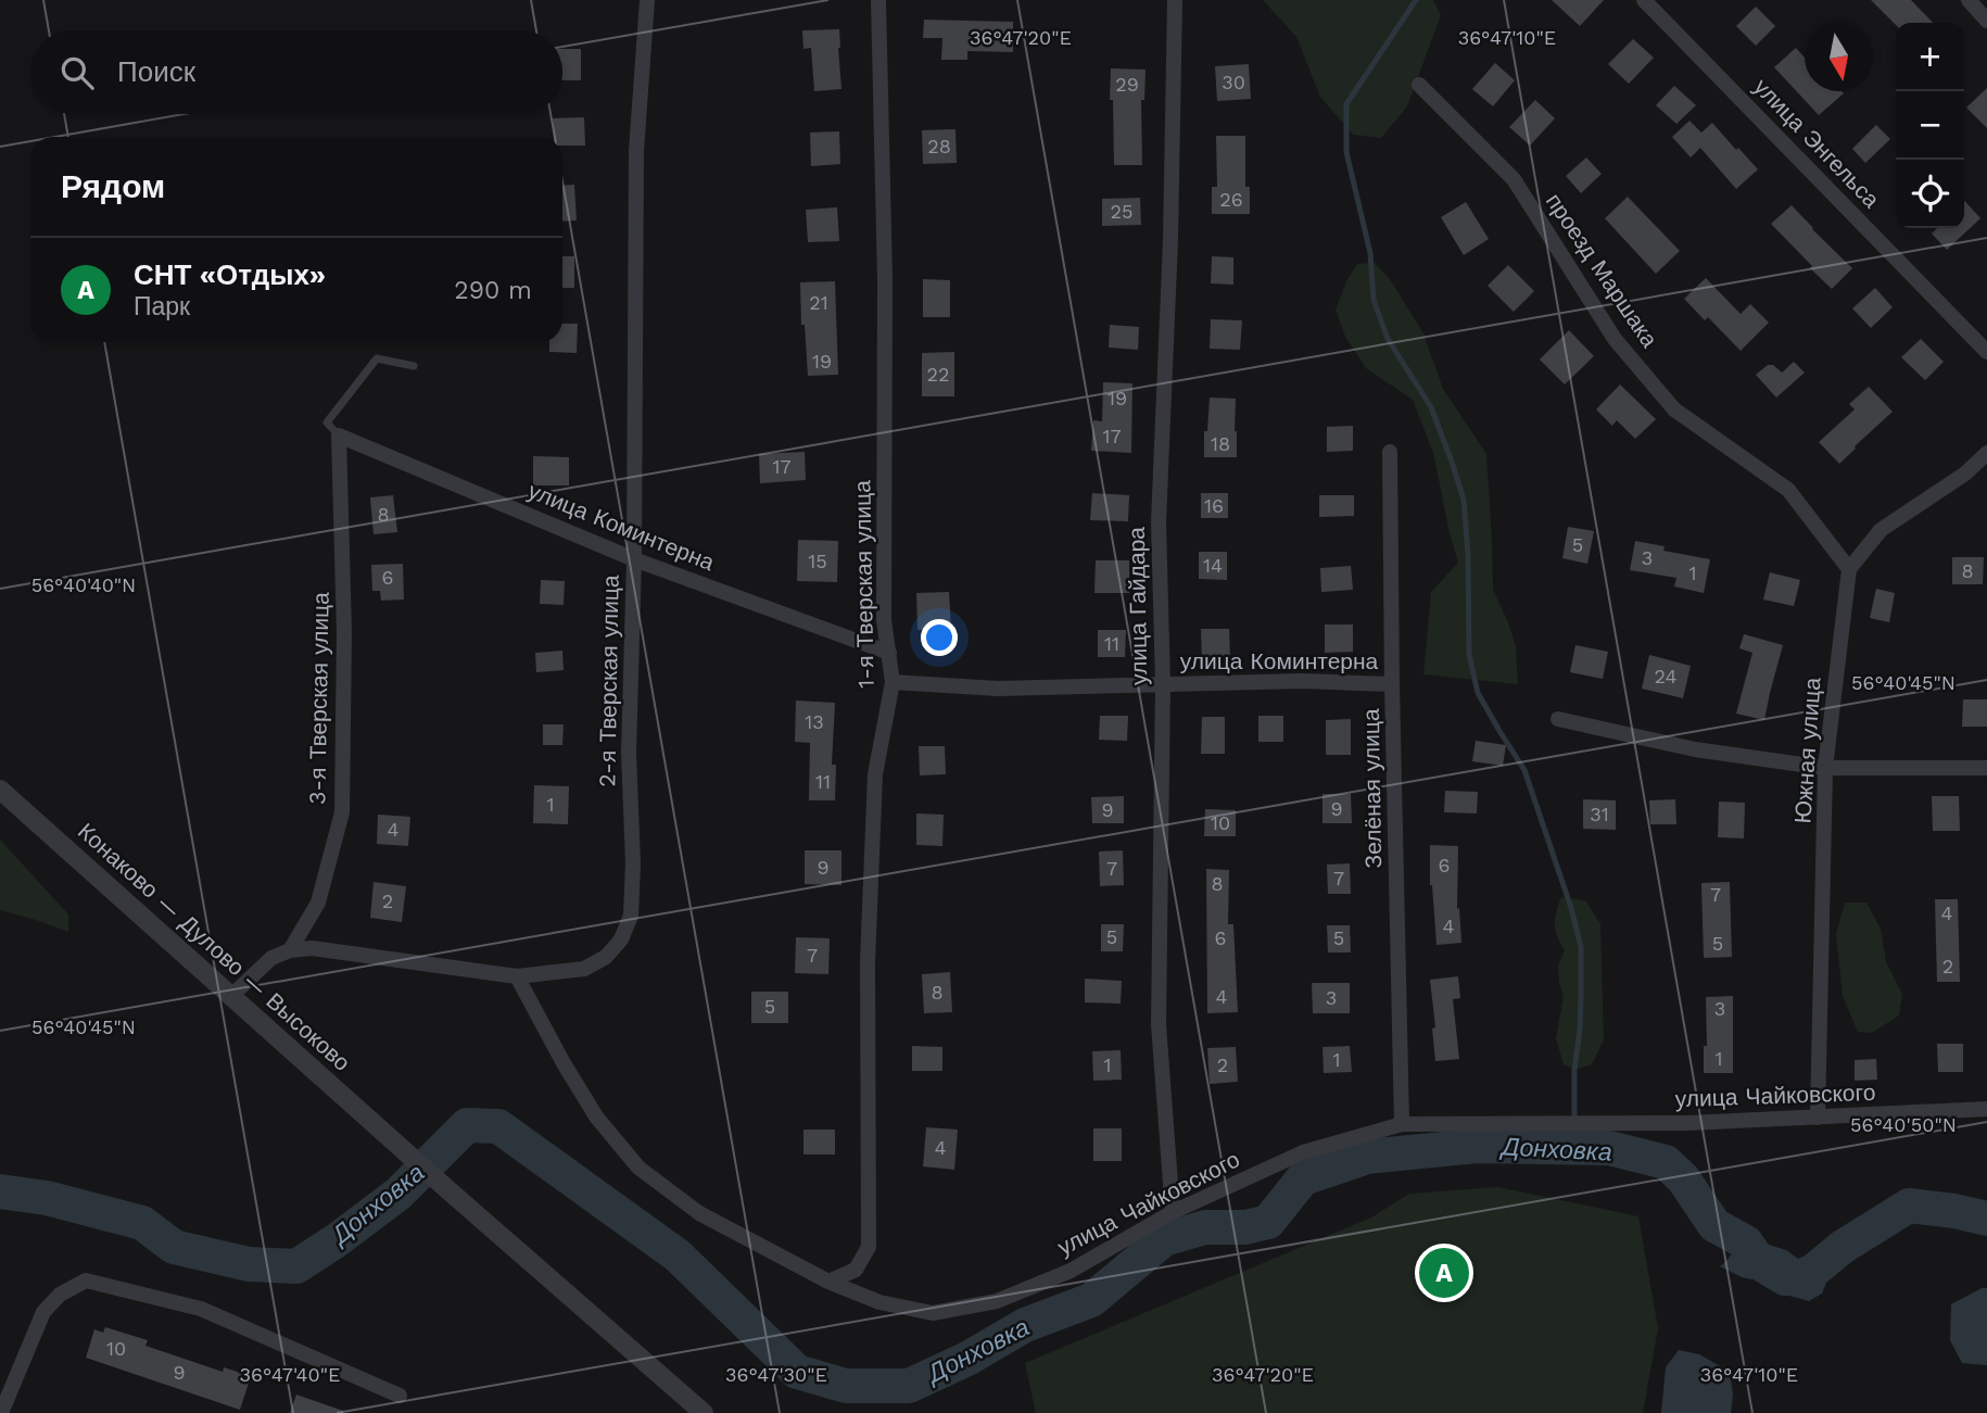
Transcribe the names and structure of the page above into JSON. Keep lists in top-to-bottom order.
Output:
{
  "streets": {
    "street": [
      "улица Энгельса",
      "проезд Маршака",
      "улица Коминтерна",
      "1-я Тверская улица",
      "улица Гайдара",
      "2-я Тверская улица",
      "3-я Тверская улица",
      "Южная улица",
      "Зелёная улица",
      "Конаково — Дулово — Высоково",
      "улица Чайковского"
    ]
  },
  "crossings": [
    ["проезд Маршака", "Южная улица"],
    ["улица Коминтерна", "1-я Тверская улица"],
    ["улица Коминтерна", "улица Гайдара"],
    ["улица Коминтерна", "2-я Тверская улица"],
    ["улица Коминтерна", "3-я Тверская улица"],
    ["улица Коминтерна", "Зелёная улица"],
    ["1-я Тверская улица", "улица Чайковского"],
    ["улица Гайдара", "улица Чайковского"],
    ["2-я Тверская улица", "3-я Тверская улица"],
    ["2-я Тверская улица", "улица Чайковского"],
    ["Южная улица", "улица Чайковского"],
    ["Зелёная улица", "улица Чайковского"]
  ],
  "water": ["Донховка"],
  "house_numbers": [
    "30",
    "29",
    "28",
    "26",
    "25",
    "21",
    "19",
    "22",
    "19",
    "17",
    "18",
    "17",
    "16",
    "8",
    "5",
    "3",
    "15",
    "14",
    "8",
    "1",
    "6",
    "11",
    "24",
    "13",
    "11",
    "1",
    "9",
    "9",
    "31",
    "10",
    "4",
    "6",
    "9",
    "7",
    "7",
    "8",
    "7",
    "2",
    "4",
    "4",
    "5",
    "6",
    "5",
    "5",
    "7",
    "2",
    "8",
    "4",
    "3",
    "5",
    "3",
    "1",
    "1",
    "1",
    "2",
    "4",
    "10",
    "9"
  ],
  "north": "bottom",
  "page": {
    "map_buttons": ["+", "−"],
    "search": "Поиск",
    "heading": "Рядом",
    "list": [
      {
        "mark": "A",
        "name": "СНТ «Отдых»",
        "note": "Парк",
        "value": "290 m"
      }
    ],
    "pins": "A"
  },
  "coordinates": [
    "36°47'20\"E",
    "36°47'10\"E",
    "56°40'40\"N",
    "56°40'45\"N",
    "56°40'50\"N",
    "36°47'40\"E",
    "36°47'30\"E"
  ]
}
